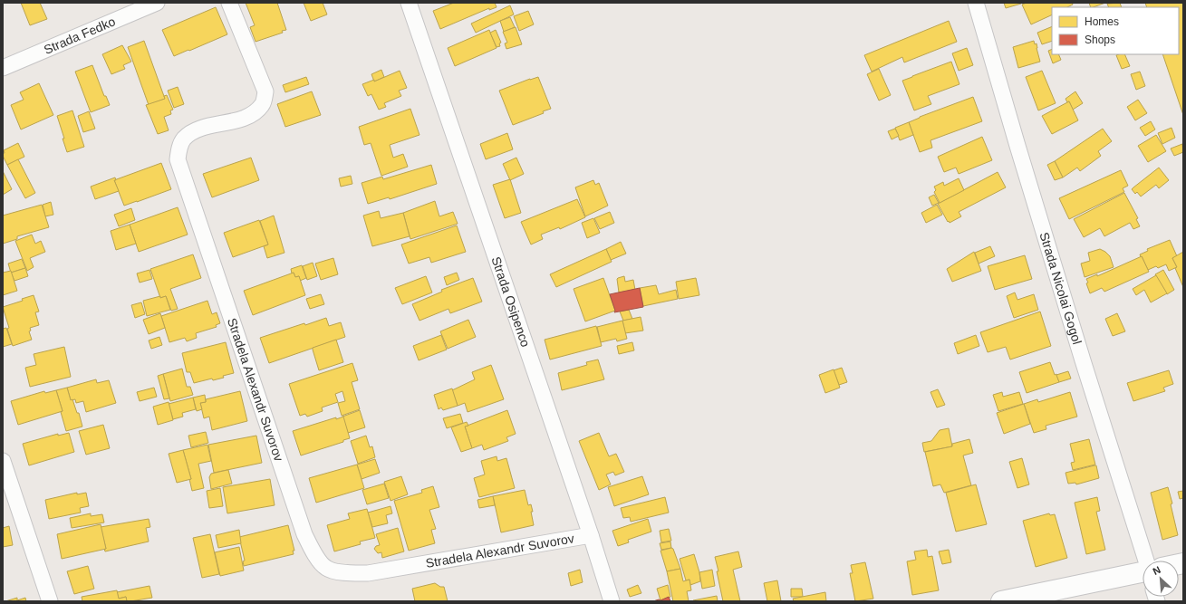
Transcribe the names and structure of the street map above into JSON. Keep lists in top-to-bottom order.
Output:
{
  "streets": {
    "street": [
      "Strada Fedko",
      "Strada Nicolai Gogol",
      "Strada Osipenco",
      "Stradela Alexandr Suvorov"
    ]
  },
  "crossings": [
    ["Strada Osipenco", "Stradela Alexandr Suvorov"]
  ],
  "legend": ["Homes", "Shops"],
  "north": "top left"
}
